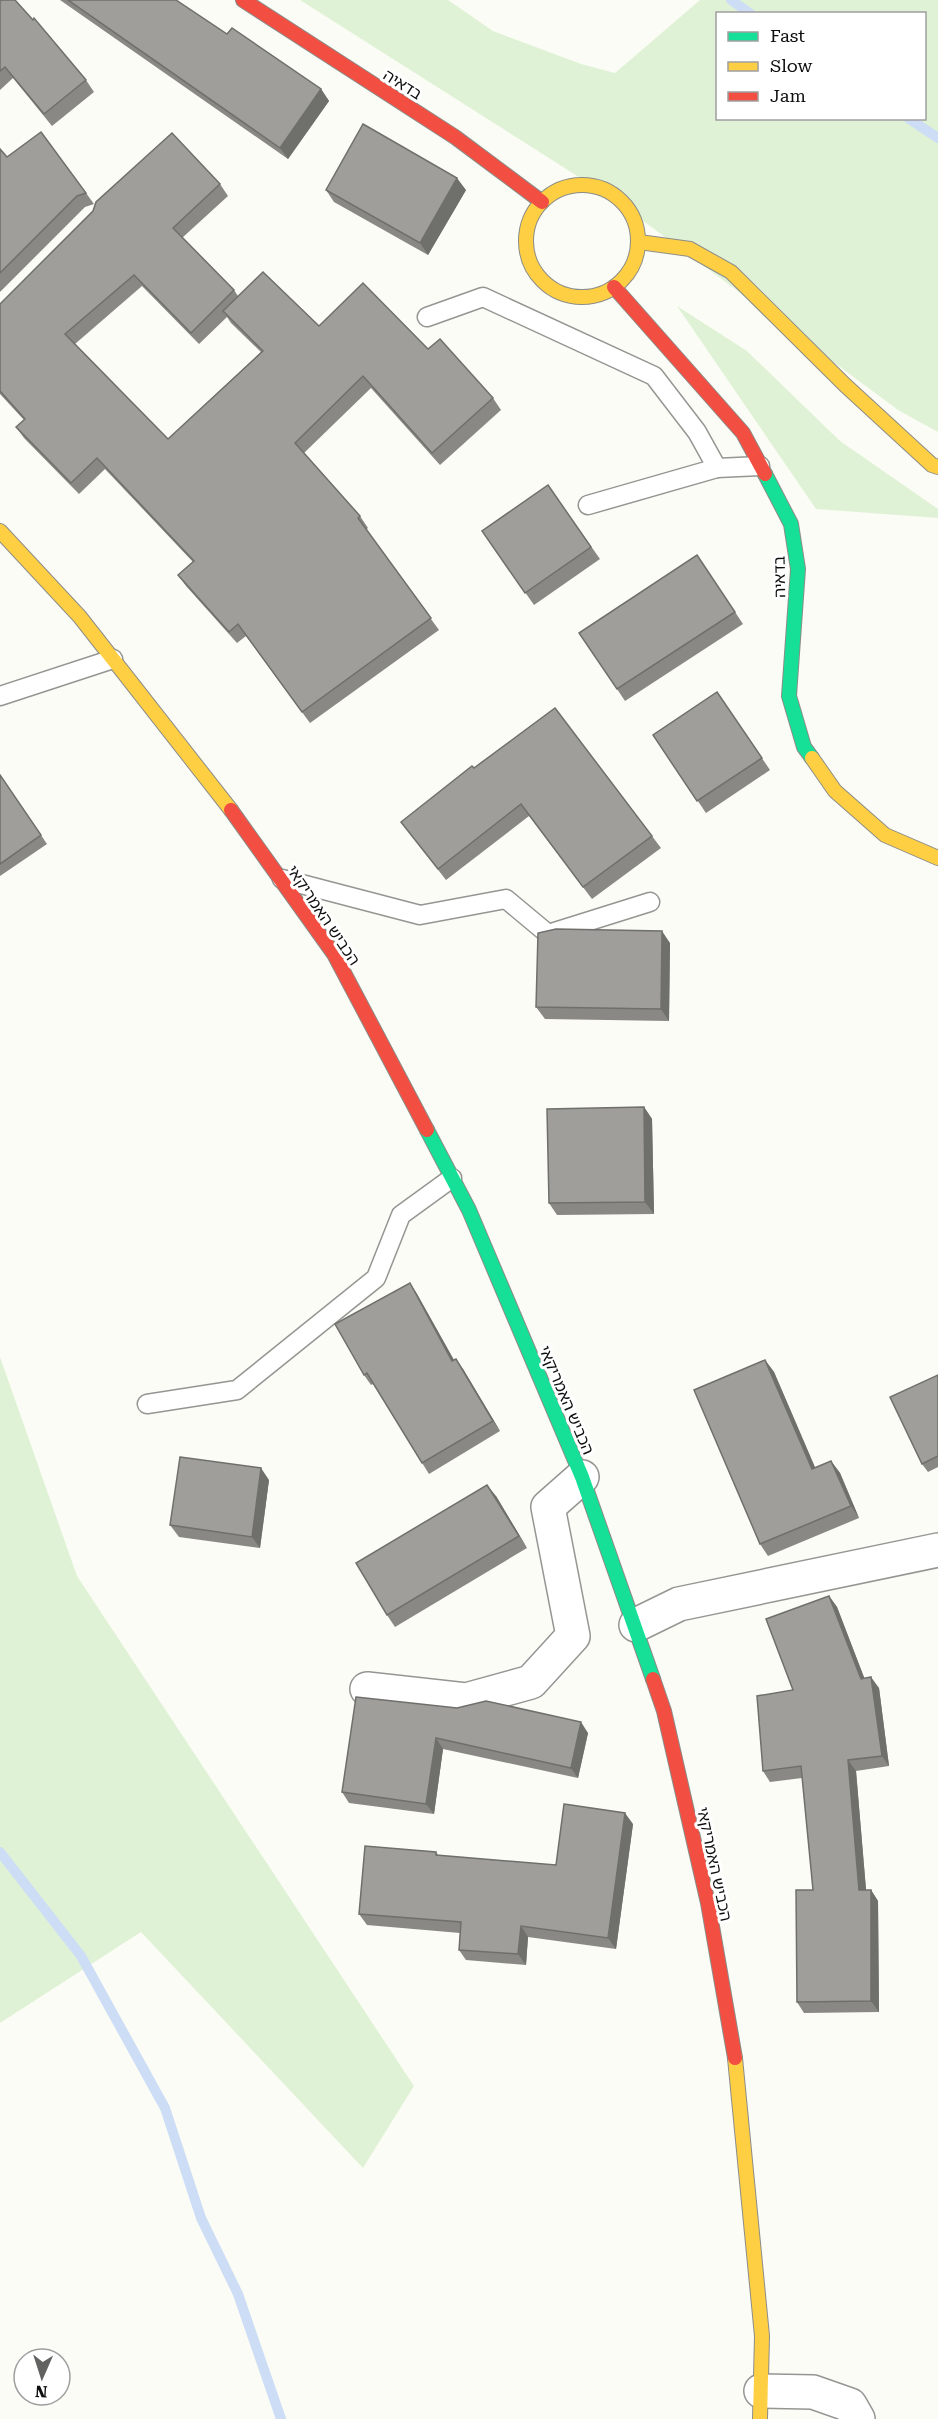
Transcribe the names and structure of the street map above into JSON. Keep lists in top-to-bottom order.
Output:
{
  "streets": {
    "main road": ["בדאיה", "הכביש האמריקאי"]
  },
  "legend": ["Fast", "Slow", "Jam"],
  "north": "bottom"
}
